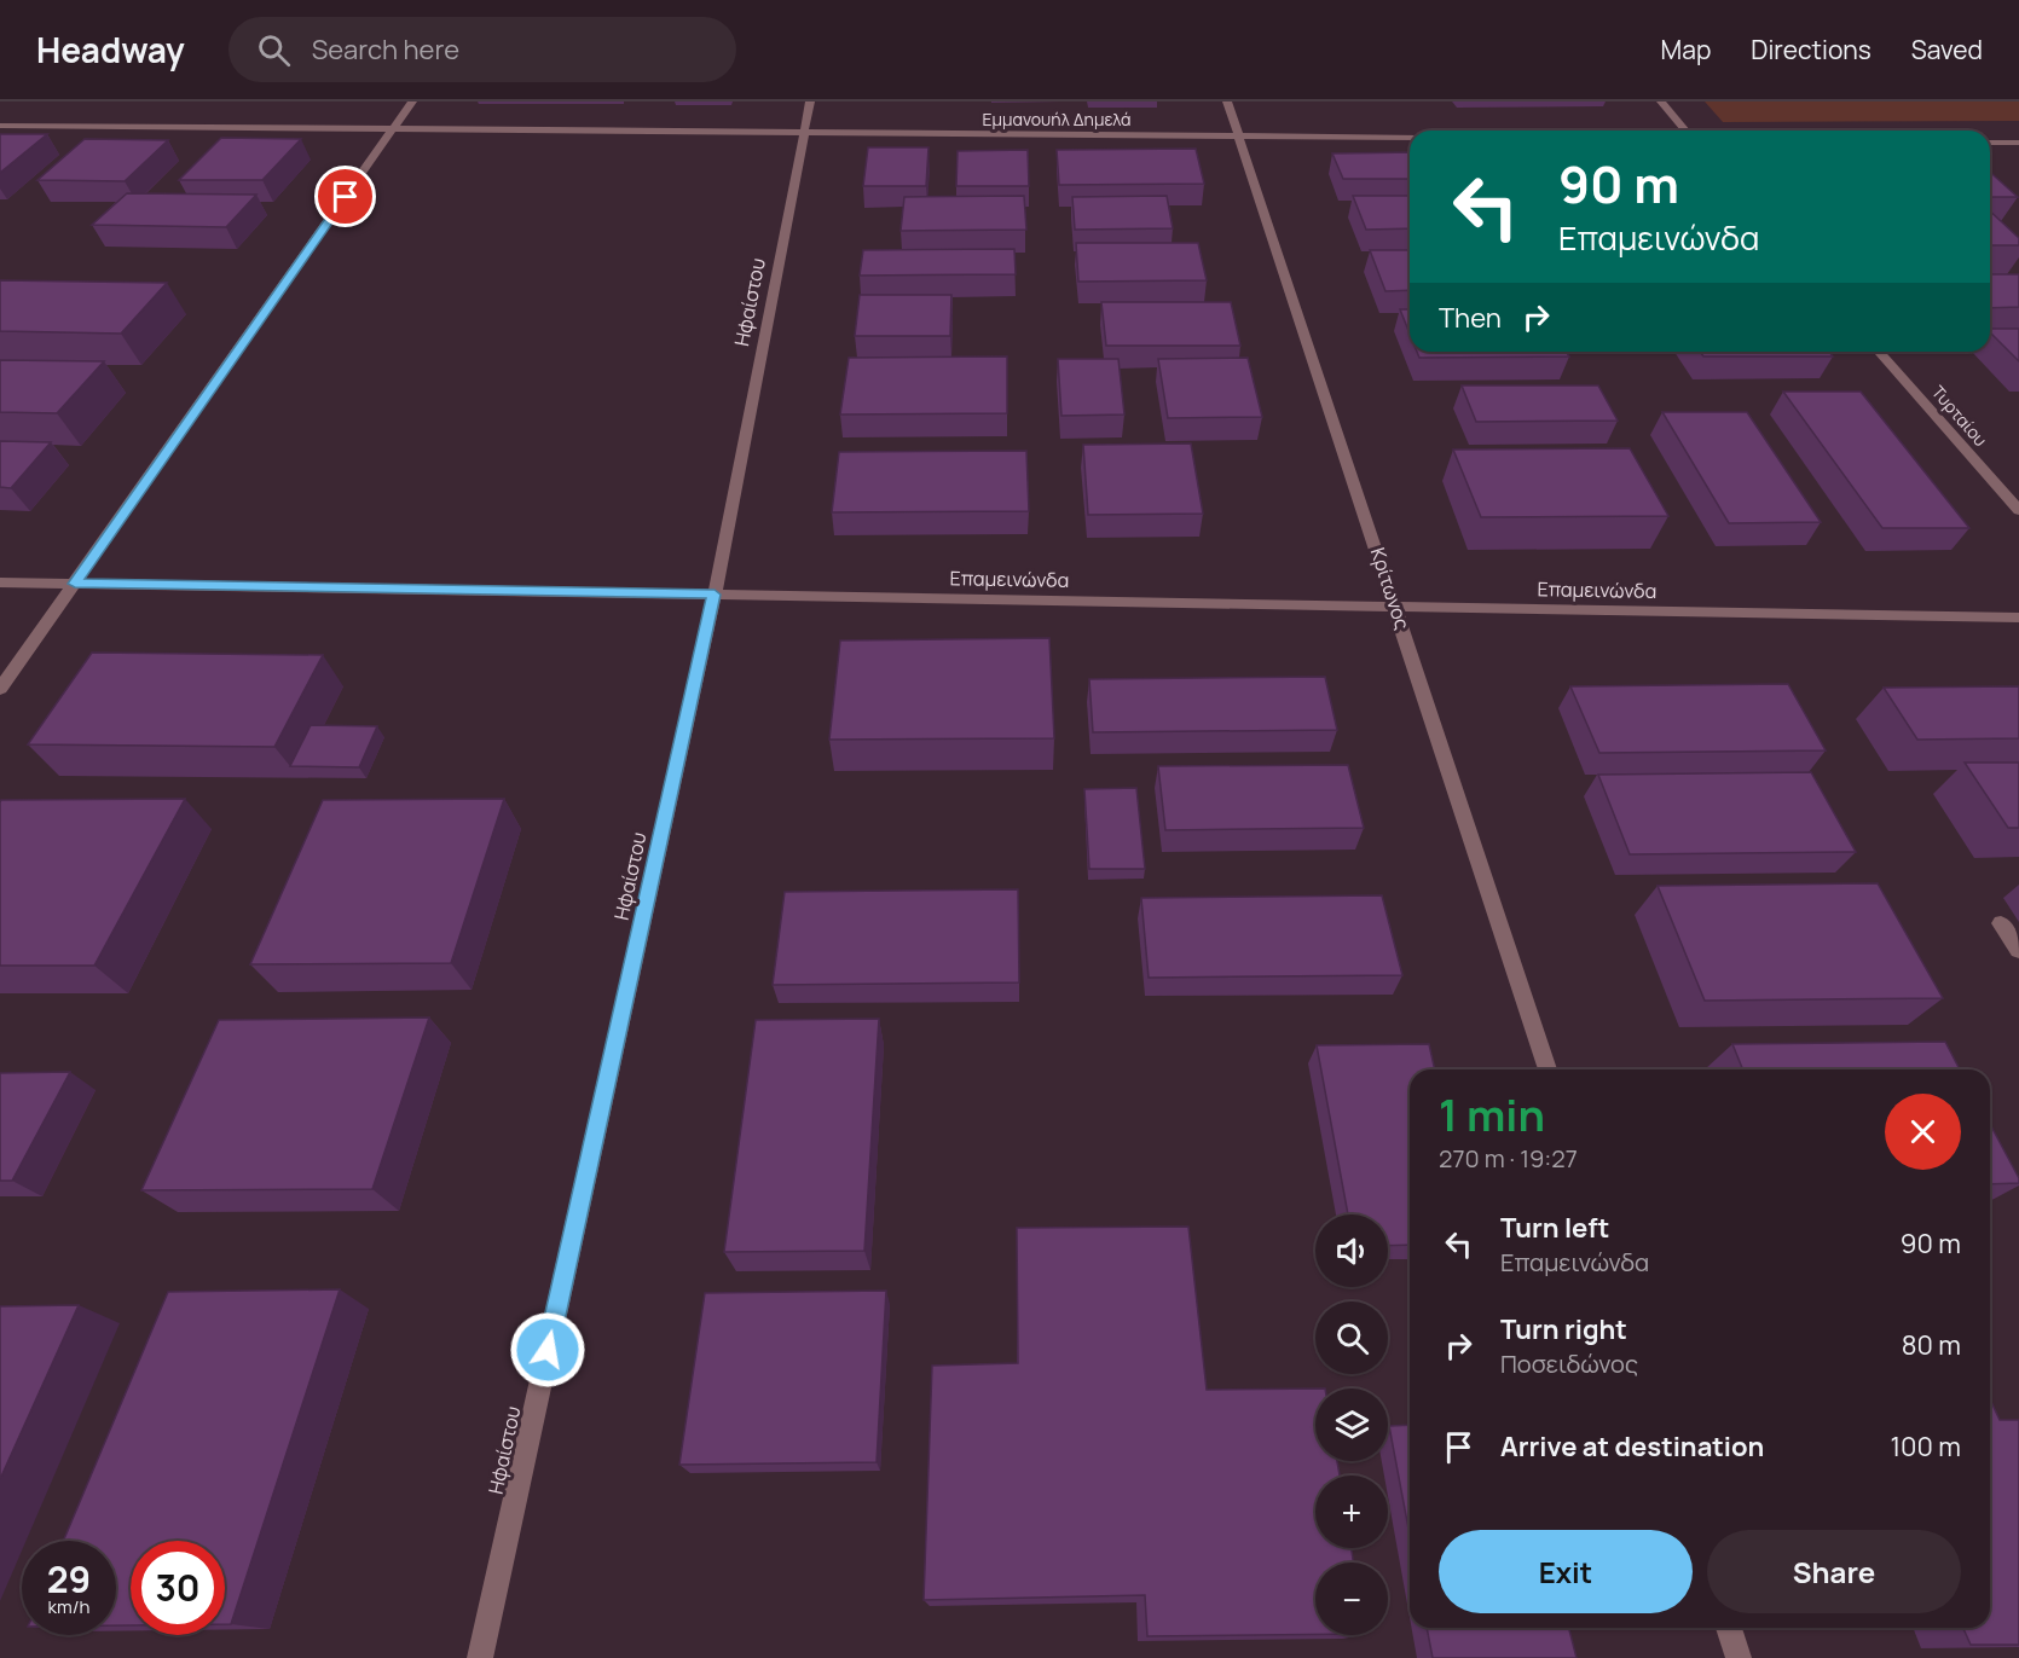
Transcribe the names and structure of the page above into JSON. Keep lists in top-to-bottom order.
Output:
{
  "streets": {
    "street": [
      "Εμμανουήλ Δημελά",
      "Ηφαίστου",
      "Τυρταίου",
      "Επαμεινώνδα",
      "Κρίτωνος"
    ]
  },
  "crossings": [
    ["Εμμανουήλ Δημελά", "Ηφαίστου"],
    ["Εμμανουήλ Δημελά", "Κρίτωνος"],
    ["Ηφαίστου", "Επαμεινώνδα"],
    ["Επαμεινώνδα", "Κρίτωνος"]
  ],
  "page": {
    "header": "Headway",
    "search": "Search here",
    "nav": ["Map", "Directions", "Saved"],
    "turn": ["90 m", "Επαμεινώνδα"],
    "then": "Then",
    "heading": ["1 min", "270 m · 19:27"],
    "list": [
      {
        "name": "Turn left",
        "note": "Επαμεινώνδα",
        "value": "90 m"
      },
      {
        "name": "Turn right",
        "note": "Ποσειδώνος",
        "value": "80 m"
      },
      {
        "name": "Arrive at destination",
        "value": "100 m"
      }
    ],
    "map_buttons": ["+", "−"],
    "buttons": ["Exit", "Share"],
    "speed": "29 km/h",
    "limit": "30"
  }
}
